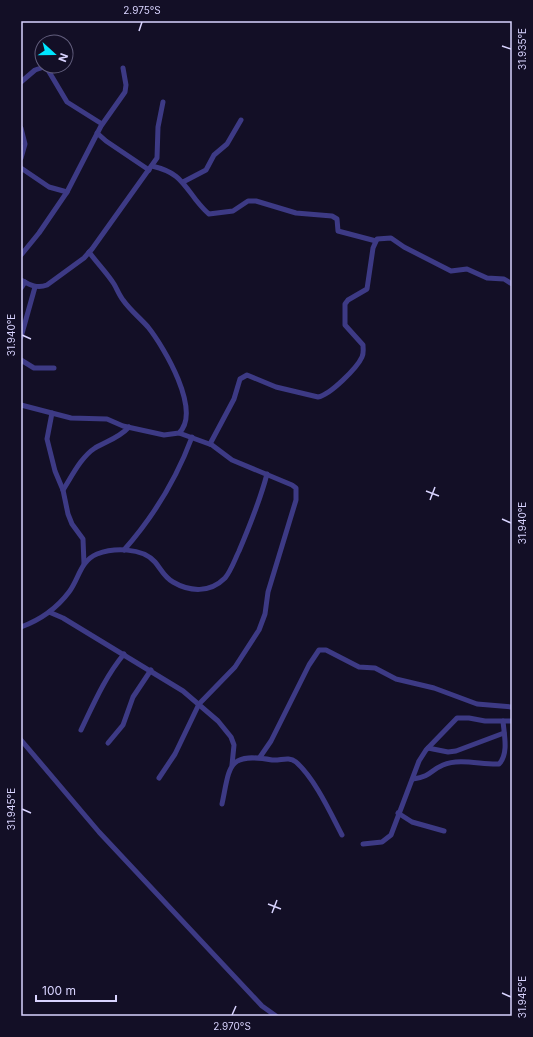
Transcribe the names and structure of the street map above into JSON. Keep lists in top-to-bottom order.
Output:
{
  "scale_bar": "100 m",
  "north": "right",
  "coordinates": [
    "2.975°S",
    "31.935°E",
    "31.940°E",
    "31.945°E",
    "2.970°S"
  ]
}
